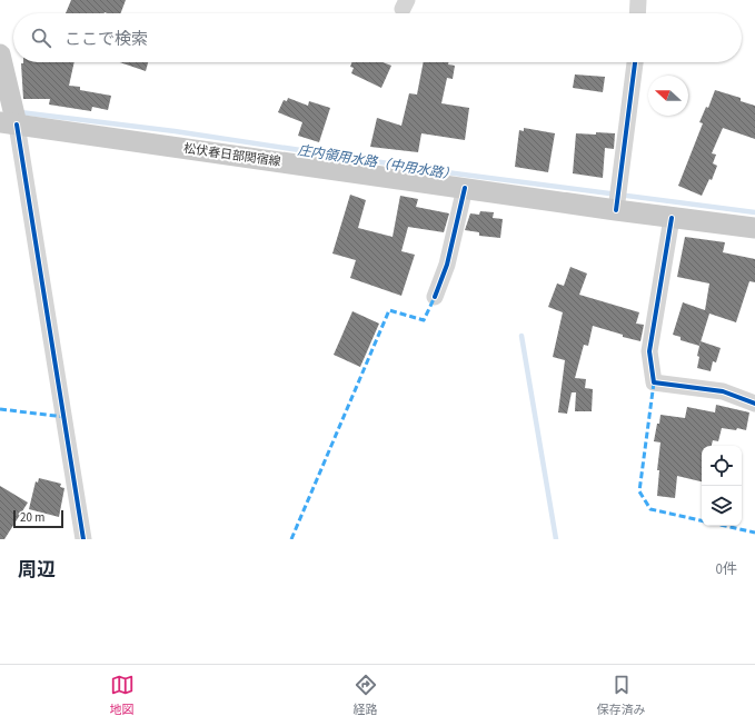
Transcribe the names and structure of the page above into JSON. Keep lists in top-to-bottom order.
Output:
{
  "streets": {
    "main road": ["松伏春日部関宿線"]
  },
  "water": ["庄内領用水路（中用水路）"],
  "scale_bar": "20 m",
  "north": "left",
  "page": {
    "search": "ここで検索",
    "scale": "20 m",
    "heading": ["周辺", "0件"],
    "nav": ["地図", "経路", "保存済み"]
  }
}
